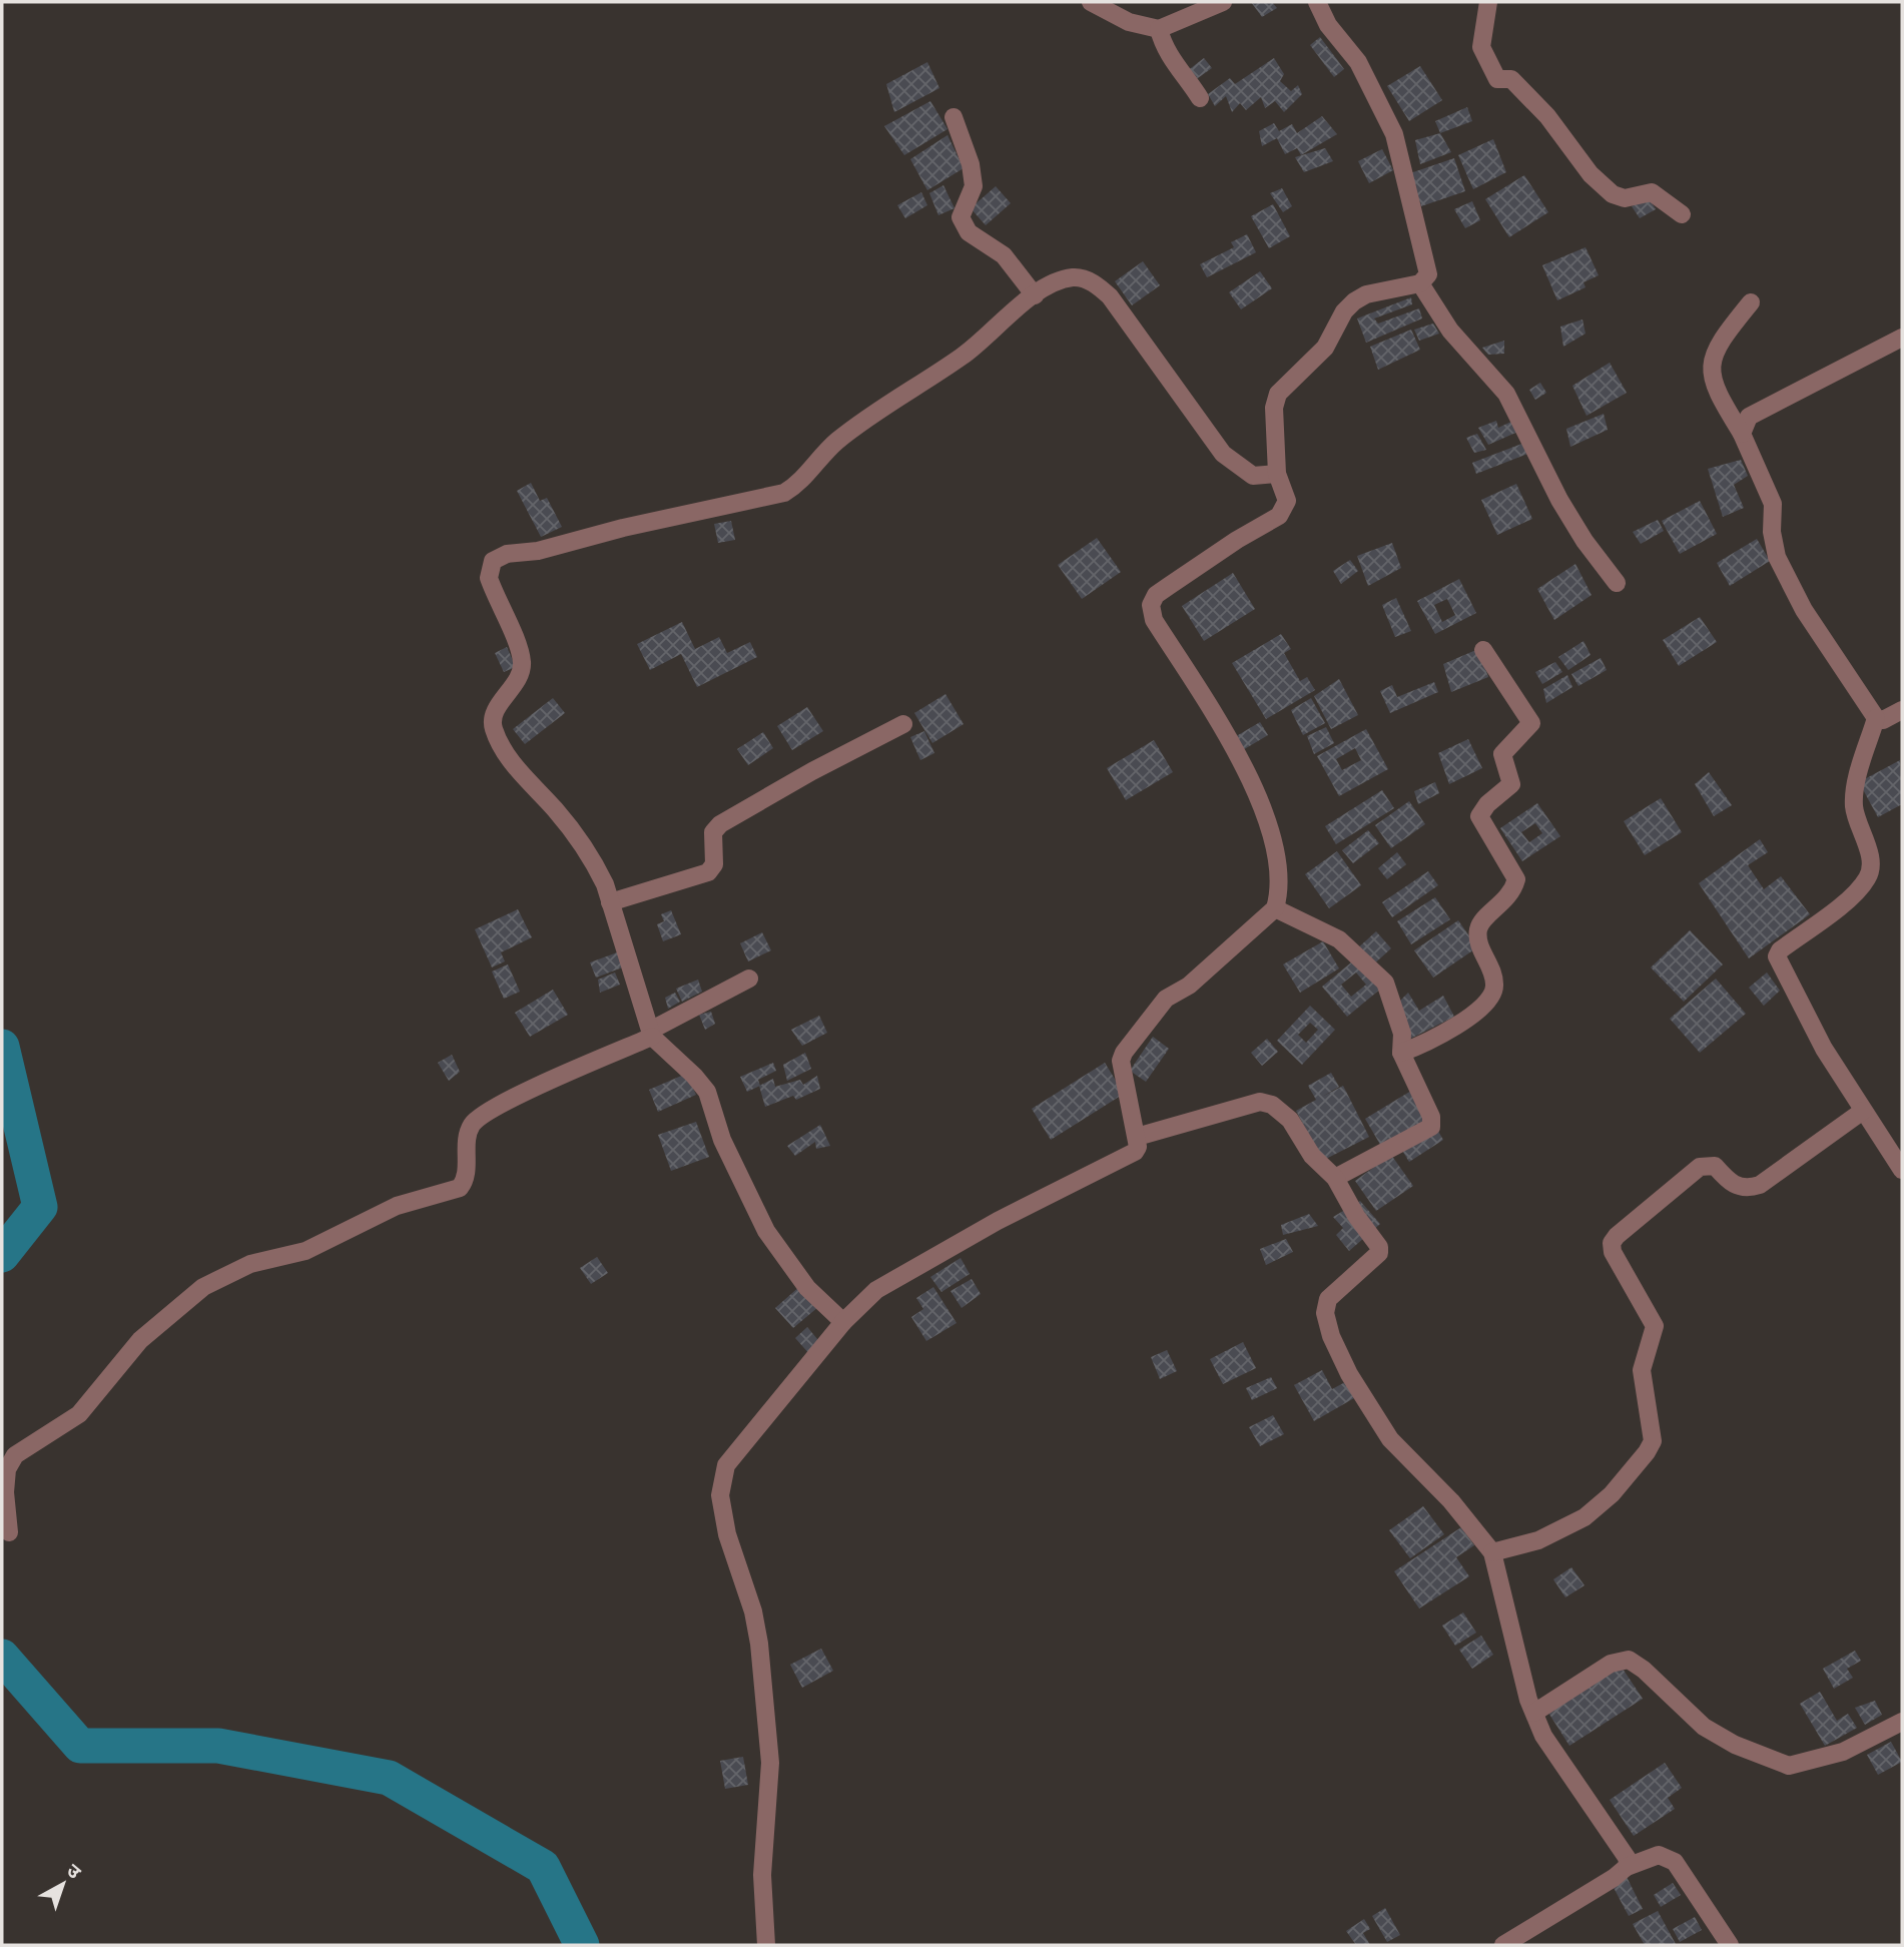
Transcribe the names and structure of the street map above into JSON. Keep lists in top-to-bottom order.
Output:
{
  "north": "top right"
}
